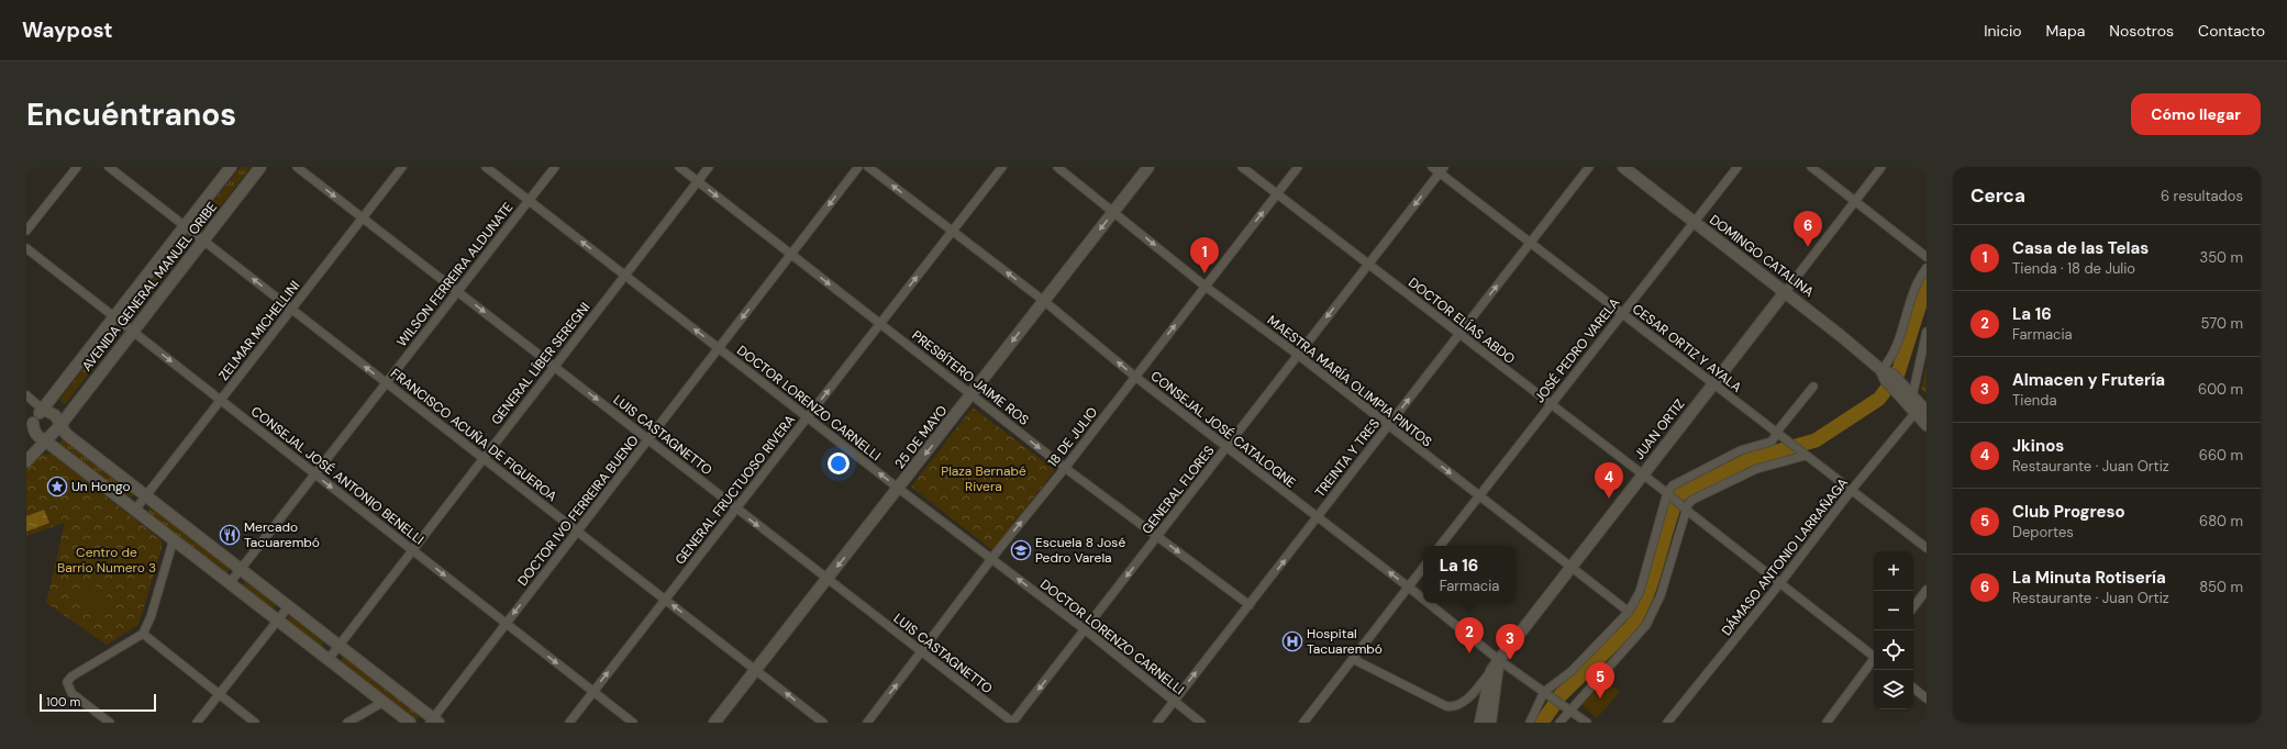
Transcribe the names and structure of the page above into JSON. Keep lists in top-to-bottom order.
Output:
{
  "streets": {
    "street": [
      "DOMINGO CATALINA",
      "WILSON FERREIRA ALDUNATE",
      "AVENIDA GENERAL MANUEL ORIBE",
      "DOCTOR ELÍAS ABDO",
      "ZELMAR MICHELLINI",
      "CESAR ORTIZ Y AYALA",
      "JOSÉ PEDRO VARELA",
      "GENERAL LÍBER SEREGNI",
      "PRESBÍTERO JAIME ROS",
      "MAESTRA MARÍA OLIMPIA PINTOS",
      "DOCTOR LORENZO CARNELLI",
      "CONSEJAL JOSÉ CATALOGNE",
      "JUAN ORTIZ",
      "FRANCISCO ACUÑA DE FIGUEROA",
      "LUIS CASTAGNETTO",
      "25 DE MAYO",
      "18 DE JULIO",
      "TREINTA Y TRES",
      "CONSEJAL JOSÉ ANTONIO BENELLI",
      "GENERAL FRUCTUOSO RIVERA",
      "GENERAL FLORES",
      "DOCTOR IVO FERREIRA BUENO",
      "DÁMASO ANTONIO LARRAÑAGA"
    ]
  },
  "crossings": [
    ["DOMINGO CATALINA", "JOSÉ PEDRO VARELA"],
    ["DOMINGO CATALINA", "JUAN ORTIZ"],
    ["WILSON FERREIRA ALDUNATE", "DOCTOR LORENZO CARNELLI"],
    ["WILSON FERREIRA ALDUNATE", "FRANCISCO ACUÑA DE FIGUEROA"],
    ["WILSON FERREIRA ALDUNATE", "LUIS CASTAGNETTO"],
    ["WILSON FERREIRA ALDUNATE", "CONSEJAL JOSÉ ANTONIO BENELLI"],
    ["AVENIDA GENERAL MANUEL ORIBE", "FRANCISCO ACUÑA DE FIGUEROA"],
    ["AVENIDA GENERAL MANUEL ORIBE", "CONSEJAL JOSÉ ANTONIO BENELLI"],
    ["DOCTOR ELÍAS ABDO", "JOSÉ PEDRO VARELA"],
    ["DOCTOR ELÍAS ABDO", "JUAN ORTIZ"],
    ["DOCTOR ELÍAS ABDO", "18 DE JULIO"],
    ["DOCTOR ELÍAS ABDO", "TREINTA Y TRES"],
    ["DOCTOR ELÍAS ABDO", "GENERAL FLORES"],
    ["DOCTOR ELÍAS ABDO", "DÁMASO ANTONIO LARRAÑAGA"],
    ["ZELMAR MICHELLINI", "FRANCISCO ACUÑA DE FIGUEROA"],
    ["ZELMAR MICHELLINI", "LUIS CASTAGNETTO"],
    ["ZELMAR MICHELLINI", "CONSEJAL JOSÉ ANTONIO BENELLI"],
    ["CESAR ORTIZ Y AYALA", "JOSÉ PEDRO VARELA"],
    ["CESAR ORTIZ Y AYALA", "JUAN ORTIZ"],
    ["CESAR ORTIZ Y AYALA", "TREINTA Y TRES"],
    ["CESAR ORTIZ Y AYALA", "GENERAL FLORES"],
    ["CESAR ORTIZ Y AYALA", "DÁMASO ANTONIO LARRAÑAGA"],
    ["JOSÉ PEDRO VARELA", "MAESTRA MARÍA OLIMPIA PINTOS"],
    ["GENERAL LÍBER SEREGNI", "PRESBÍTERO JAIME ROS"],
    ["GENERAL LÍBER SEREGNI", "DOCTOR LORENZO CARNELLI"],
    ["GENERAL LÍBER SEREGNI", "FRANCISCO ACUÑA DE FIGUEROA"],
    ["GENERAL LÍBER SEREGNI", "LUIS CASTAGNETTO"],
    ["GENERAL LÍBER SEREGNI", "CONSEJAL JOSÉ ANTONIO BENELLI"],
    ["PRESBÍTERO JAIME ROS", "25 DE MAYO"],
    ["PRESBÍTERO JAIME ROS", "18 DE JULIO"],
    ["PRESBÍTERO JAIME ROS", "TREINTA Y TRES"],
    ["PRESBÍTERO JAIME ROS", "GENERAL FRUCTUOSO RIVERA"],
    ["PRESBÍTERO JAIME ROS", "GENERAL FLORES"],
    ["PRESBÍTERO JAIME ROS", "DOCTOR IVO FERREIRA BUENO"],
    ["MAESTRA MARÍA OLIMPIA PINTOS", "JUAN ORTIZ"],
    ["MAESTRA MARÍA OLIMPIA PINTOS", "25 DE MAYO"],
    ["MAESTRA MARÍA OLIMPIA PINTOS", "18 DE JULIO"],
    ["MAESTRA MARÍA OLIMPIA PINTOS", "TREINTA Y TRES"],
    ["MAESTRA MARÍA OLIMPIA PINTOS", "GENERAL FLORES"],
    ["DOCTOR LORENZO CARNELLI", "25 DE MAYO"],
    ["DOCTOR LORENZO CARNELLI", "18 DE JULIO"],
    ["DOCTOR LORENZO CARNELLI", "TREINTA Y TRES"],
    ["DOCTOR LORENZO CARNELLI", "GENERAL FRUCTUOSO RIVERA"],
    ["DOCTOR LORENZO CARNELLI", "GENERAL FLORES"],
    ["DOCTOR LORENZO CARNELLI", "DOCTOR IVO FERREIRA BUENO"],
    ["CONSEJAL JOSÉ CATALOGNE", "JUAN ORTIZ"],
    ["CONSEJAL JOSÉ CATALOGNE", "25 DE MAYO"],
    ["CONSEJAL JOSÉ CATALOGNE", "18 DE JULIO"],
    ["CONSEJAL JOSÉ CATALOGNE", "TREINTA Y TRES"],
    ["CONSEJAL JOSÉ CATALOGNE", "GENERAL FRUCTUOSO RIVERA"],
    ["CONSEJAL JOSÉ CATALOGNE", "GENERAL FLORES"],
    ["FRANCISCO ACUÑA DE FIGUEROA", "25 DE MAYO"],
    ["FRANCISCO ACUÑA DE FIGUEROA", "GENERAL FRUCTUOSO RIVERA"],
    ["FRANCISCO ACUÑA DE FIGUEROA", "DOCTOR IVO FERREIRA BUENO"],
    ["LUIS CASTAGNETTO", "25 DE MAYO"],
    ["LUIS CASTAGNETTO", "18 DE JULIO"],
    ["LUIS CASTAGNETTO", "GENERAL FRUCTUOSO RIVERA"],
    ["LUIS CASTAGNETTO", "GENERAL FLORES"],
    ["LUIS CASTAGNETTO", "DOCTOR IVO FERREIRA BUENO"],
    ["CONSEJAL JOSÉ ANTONIO BENELLI", "GENERAL FRUCTUOSO RIVERA"],
    ["CONSEJAL JOSÉ ANTONIO BENELLI", "DOCTOR IVO FERREIRA BUENO"]
  ],
  "one_way": [
    "PRESBÍTERO JAIME ROS",
    "DOCTOR LORENZO CARNELLI",
    "CONSEJAL JOSÉ CATALOGNE",
    "FRANCISCO ACUÑA DE FIGUEROA",
    "LUIS CASTAGNETTO",
    "25 DE MAYO",
    "18 DE JULIO",
    "TREINTA Y TRES",
    "CONSEJAL JOSÉ ANTONIO BENELLI",
    "GENERAL FRUCTUOSO RIVERA",
    "GENERAL FLORES",
    "DOCTOR IVO FERREIRA BUENO"
  ],
  "parks": ["Plaza Bernabé Rivera", "Centro de Barrio Numero 3"],
  "places": {
    "place": ["Un Hongo"],
    "restaurant": ["Mercado Tacuarembó"],
    "school or university": ["Escuela 8 José Pedro Varela"],
    "hospital": ["Hospital Tacuarembó"]
  },
  "scale_bar": "100 m",
  "page": {
    "header": "Waypost",
    "nav": [
      "Inicio",
      "Mapa",
      "Nosotros",
      "Contacto"
    ],
    "buttons": "Cómo llegar",
    "title": "Encuéntranos",
    "heading": ["Cerca", "6 resultados"],
    "pins": [
      "6",
      "1",
      "4",
      "2",
      "3",
      "5"
    ],
    "list": [
      {
        "mark": "1",
        "name": "Casa de las Telas",
        "note": "Tienda · 18 de Julio",
        "value": "350 m"
      },
      {
        "mark": "2",
        "name": "La 16",
        "note": "Farmacia",
        "value": "570 m"
      },
      {
        "mark": "3",
        "name": "Almacen y Frutería",
        "note": "Tienda",
        "value": "600 m"
      },
      {
        "mark": "4",
        "name": "Jkinos",
        "note": "Restaurante · Juan Ortiz",
        "value": "660 m"
      },
      {
        "mark": "5",
        "name": "Club Progreso",
        "note": "Deportes",
        "value": "680 m"
      },
      {
        "mark": "6",
        "name": "La Minuta Rotisería",
        "note": "Restaurante · Juan Ortiz",
        "value": "850 m"
      }
    ],
    "popup": ["La 16", "Farmacia"],
    "map_buttons": ["+", "−"],
    "scale": "100 m"
  }
}
